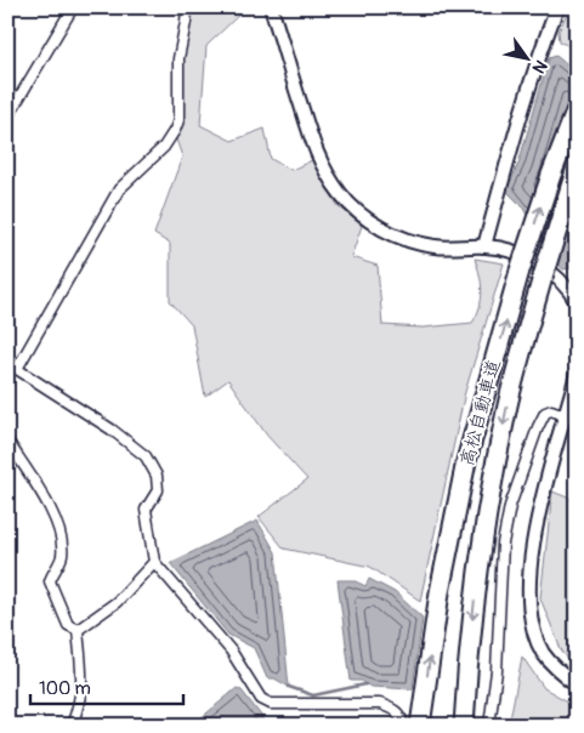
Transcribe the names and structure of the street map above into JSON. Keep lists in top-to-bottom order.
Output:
{
  "streets": {
    "highway": ["高松自動車道"]
  },
  "scale_bar": "100 m",
  "north": "bottom right"
}
